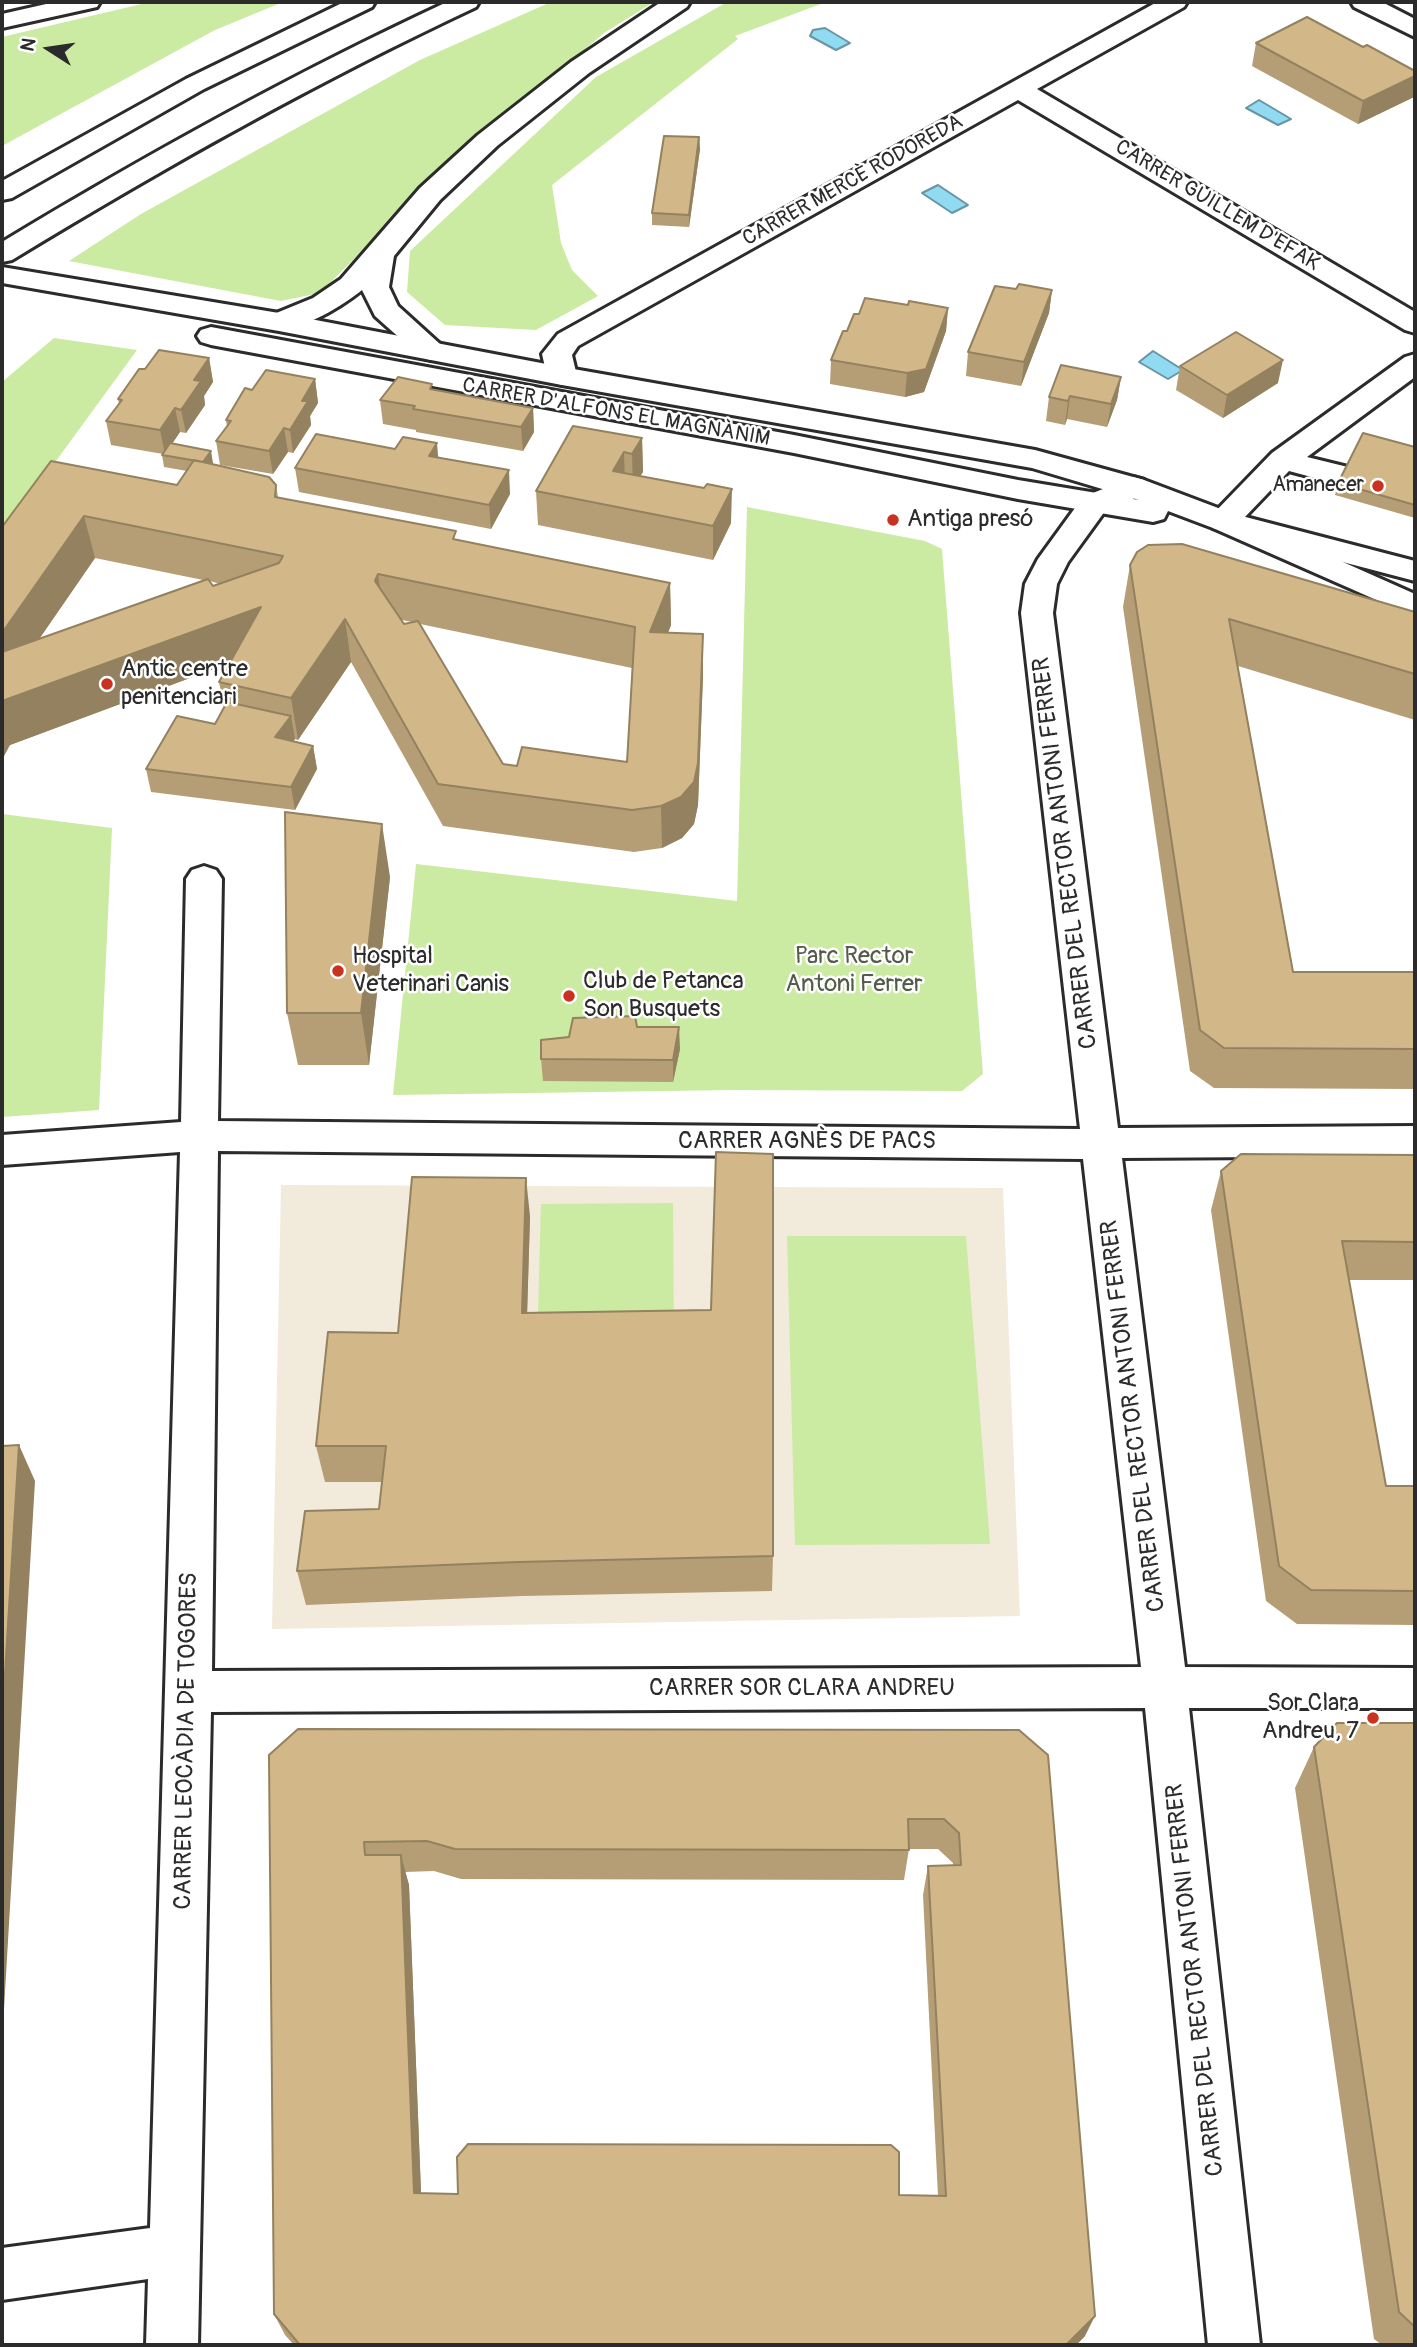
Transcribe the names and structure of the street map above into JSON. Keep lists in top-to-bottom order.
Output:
{
  "streets": {
    "main road": [
      "CARRER MERCÈ RODOREDA",
      "CARRER GUILLEM D'EFAK",
      "CARRER D'ALFONS EL MAGNÀNIM",
      "CARRER DEL RECTOR ANTONI FERRER",
      "CARRER AGNÈS DE PACS",
      "CARRER SOR CLARA ANDREU",
      "CARRER LEOCÀDIA DE TOGORES"
    ]
  },
  "crossings": [
    ["CARRER MERCÈ RODOREDA", "CARRER GUILLEM D'EFAK"],
    ["CARRER MERCÈ RODOREDA", "CARRER D'ALFONS EL MAGNÀNIM"],
    ["CARRER D'ALFONS EL MAGNÀNIM", "CARRER DEL RECTOR ANTONI FERRER"],
    ["CARRER DEL RECTOR ANTONI FERRER", "CARRER AGNÈS DE PACS"],
    ["CARRER DEL RECTOR ANTONI FERRER", "CARRER SOR CLARA ANDREU"],
    ["CARRER AGNÈS DE PACS", "CARRER LEOCÀDIA DE TOGORES"],
    ["CARRER SOR CLARA ANDREU", "CARRER LEOCÀDIA DE TOGORES"]
  ],
  "parks": ["Parc Rector Antoni Ferrer"],
  "places": [
    "Amanecer",
    "Antiga presó",
    "Antic centre penitenciari",
    "Hospital Veterinari Canis",
    "Club de Petanca Son Busquets",
    "Sor Clara Andreu, 7"
  ],
  "north": "left"
}
